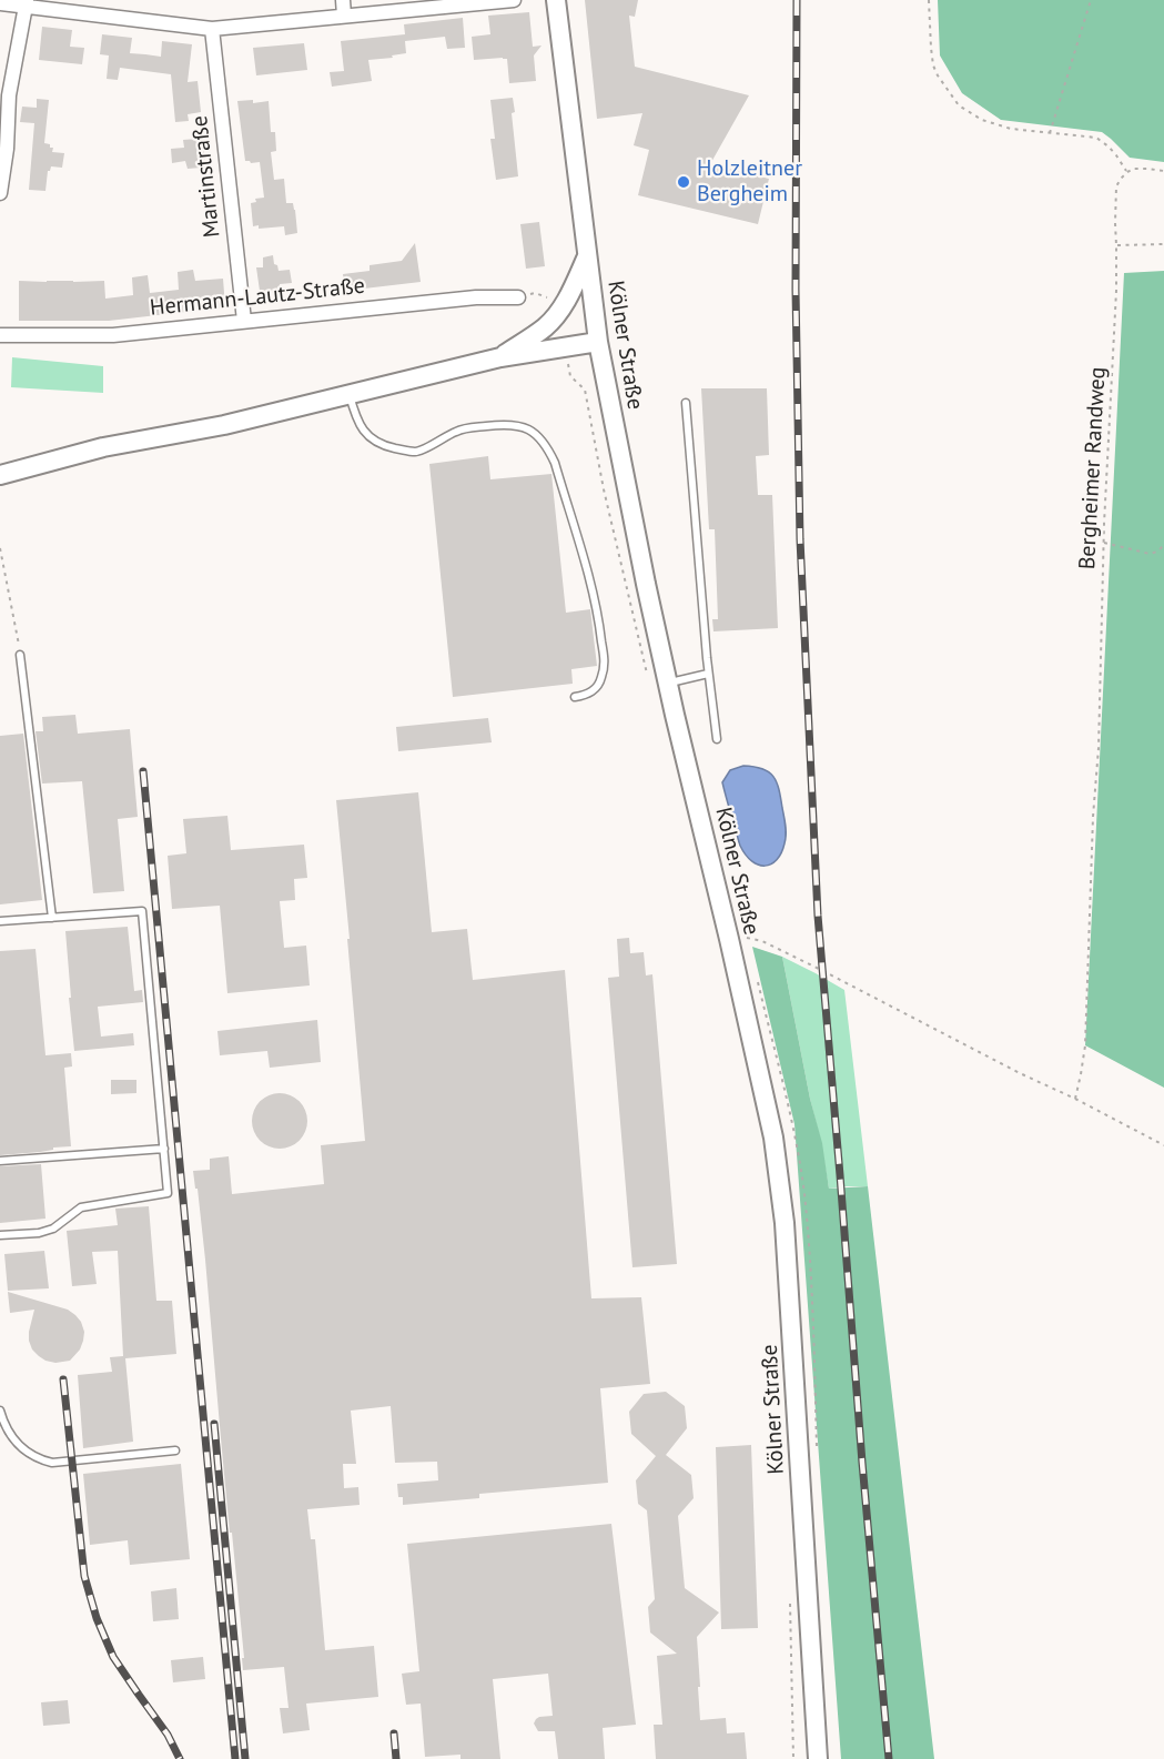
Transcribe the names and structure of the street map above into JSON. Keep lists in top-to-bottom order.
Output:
{
  "streets": {
    "main road": ["Kölner Straße"],
    "street": ["Martinstraße", "Hermann-Lautz-Straße"],
    "path": ["Bergheimer Randweg"]
  },
  "crossings": [
    ["Martinstraße", "Hermann-Lautz-Straße"]
  ],
  "places": ["Holzleitner Bergheim"]
}
